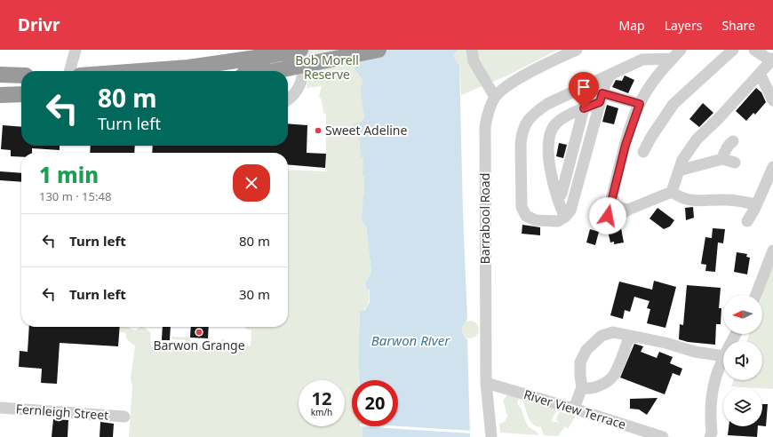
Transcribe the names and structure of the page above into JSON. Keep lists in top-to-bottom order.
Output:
{
  "streets": {
    "street": ["Barrabool Road", "River View Terrace", "Fernleigh Street"]
  },
  "crossings": [
    ["Barrabool Road", "River View Terrace"]
  ],
  "water": ["Barwon River"],
  "parks": ["Bob Morell Reserve"],
  "places": ["Sweet Adeline", "Barwon Grange"],
  "north": "left",
  "page": {
    "header": "Drivr",
    "nav": ["Map", "Layers", "Share"],
    "turn": ["80 m", "Turn left"],
    "heading": ["1 min", "130 m · 15:48"],
    "list": [
      {
        "name": "Turn left",
        "value": "80 m"
      },
      {
        "name": "Turn left",
        "value": "30 m"
      }
    ],
    "speed": "12 km/h",
    "limit": "20"
  }
}
